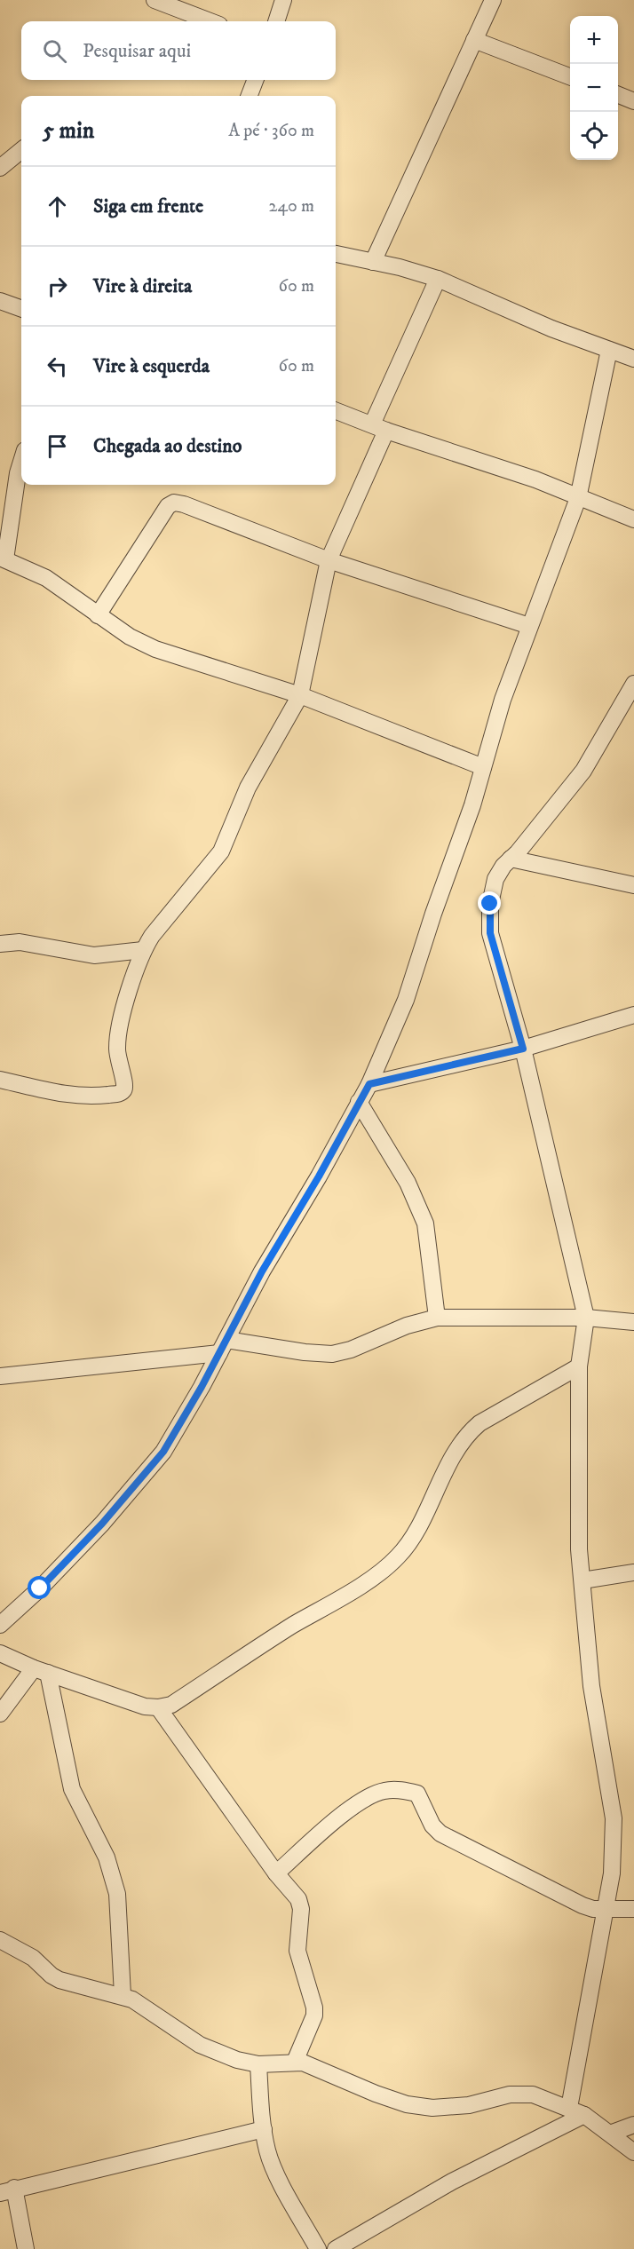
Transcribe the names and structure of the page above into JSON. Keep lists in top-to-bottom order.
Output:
{
  "page": {
    "map_buttons": ["+", "−"],
    "search": "Pesquisar aqui",
    "heading": ["5 min", "A pé · 360 m"],
    "list": [
      ["Siga em frente", "240 m"],
      ["Vire à direita", "60 m"],
      ["Vire à esquerda", "60 m"],
      "Chegada ao destino"
    ]
  }
}
